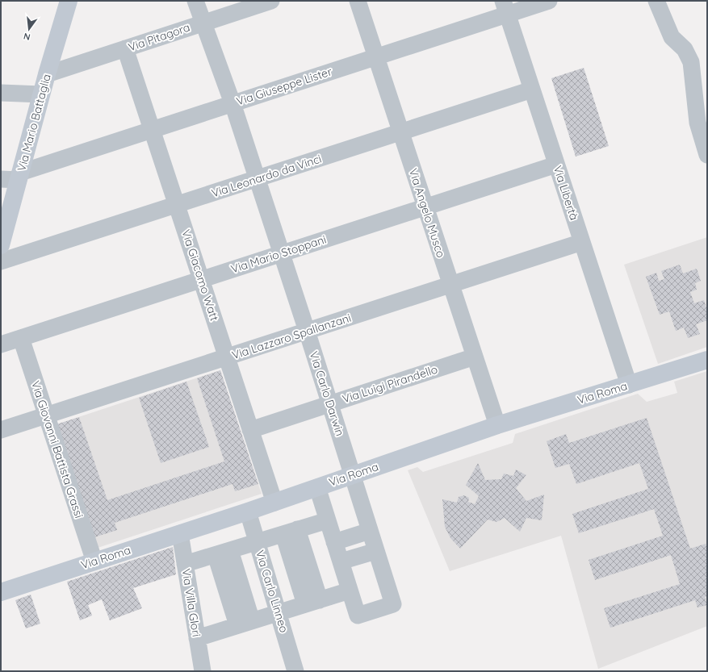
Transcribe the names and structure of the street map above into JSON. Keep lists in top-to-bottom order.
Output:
{
  "streets": {
    "main road": ["Via Mario Battaglia", "Via Roma"],
    "street": [
      "Via Pitagora",
      "Via Giuseppe Lister",
      "Via Leonardo da Vinci",
      "Via Libertà",
      "Via Angelo Musco",
      "Via Mario Stoppani",
      "Via Giacomo Watt",
      "Via Lazzaro Spallanzani",
      "Via Luigi Pirandello",
      "Via Carlo Darwin",
      "Via Giovanni Battista Grassi",
      "Via Carlo Linneo",
      "Via Villa Glori"
    ]
  },
  "crossings": [
    ["Via Pitagora", "Via Mario Battaglia"],
    ["Via Pitagora", "Via Giacomo Watt"],
    ["Via Pitagora", "Via Carlo Darwin"],
    ["Via Giuseppe Lister", "Via Mario Battaglia"],
    ["Via Giuseppe Lister", "Via Libertà"],
    ["Via Giuseppe Lister", "Via Angelo Musco"],
    ["Via Giuseppe Lister", "Via Giacomo Watt"],
    ["Via Giuseppe Lister", "Via Carlo Darwin"],
    ["Via Leonardo da Vinci", "Via Libertà"],
    ["Via Leonardo da Vinci", "Via Angelo Musco"],
    ["Via Leonardo da Vinci", "Via Giacomo Watt"],
    ["Via Leonardo da Vinci", "Via Carlo Darwin"],
    ["Via Libertà", "Via Mario Stoppani"],
    ["Via Libertà", "Via Lazzaro Spallanzani"],
    ["Via Libertà", "Via Roma"],
    ["Via Angelo Musco", "Via Mario Stoppani"],
    ["Via Angelo Musco", "Via Lazzaro Spallanzani"],
    ["Via Angelo Musco", "Via Luigi Pirandello"],
    ["Via Angelo Musco", "Via Roma"],
    ["Via Mario Stoppani", "Via Giacomo Watt"],
    ["Via Mario Stoppani", "Via Carlo Darwin"],
    ["Via Mario Stoppani", "Via Giovanni Battista Grassi"],
    ["Via Giacomo Watt", "Via Lazzaro Spallanzani"],
    ["Via Giacomo Watt", "Via Luigi Pirandello"],
    ["Via Giacomo Watt", "Via Roma"],
    ["Via Lazzaro Spallanzani", "Via Carlo Darwin"],
    ["Via Lazzaro Spallanzani", "Via Giovanni Battista Grassi"],
    ["Via Luigi Pirandello", "Via Carlo Darwin"],
    ["Via Roma", "Via Carlo Darwin"],
    ["Via Roma", "Via Giovanni Battista Grassi"],
    ["Via Roma", "Via Carlo Linneo"],
    ["Via Roma", "Via Villa Glori"]
  ],
  "north": "bottom"
}
